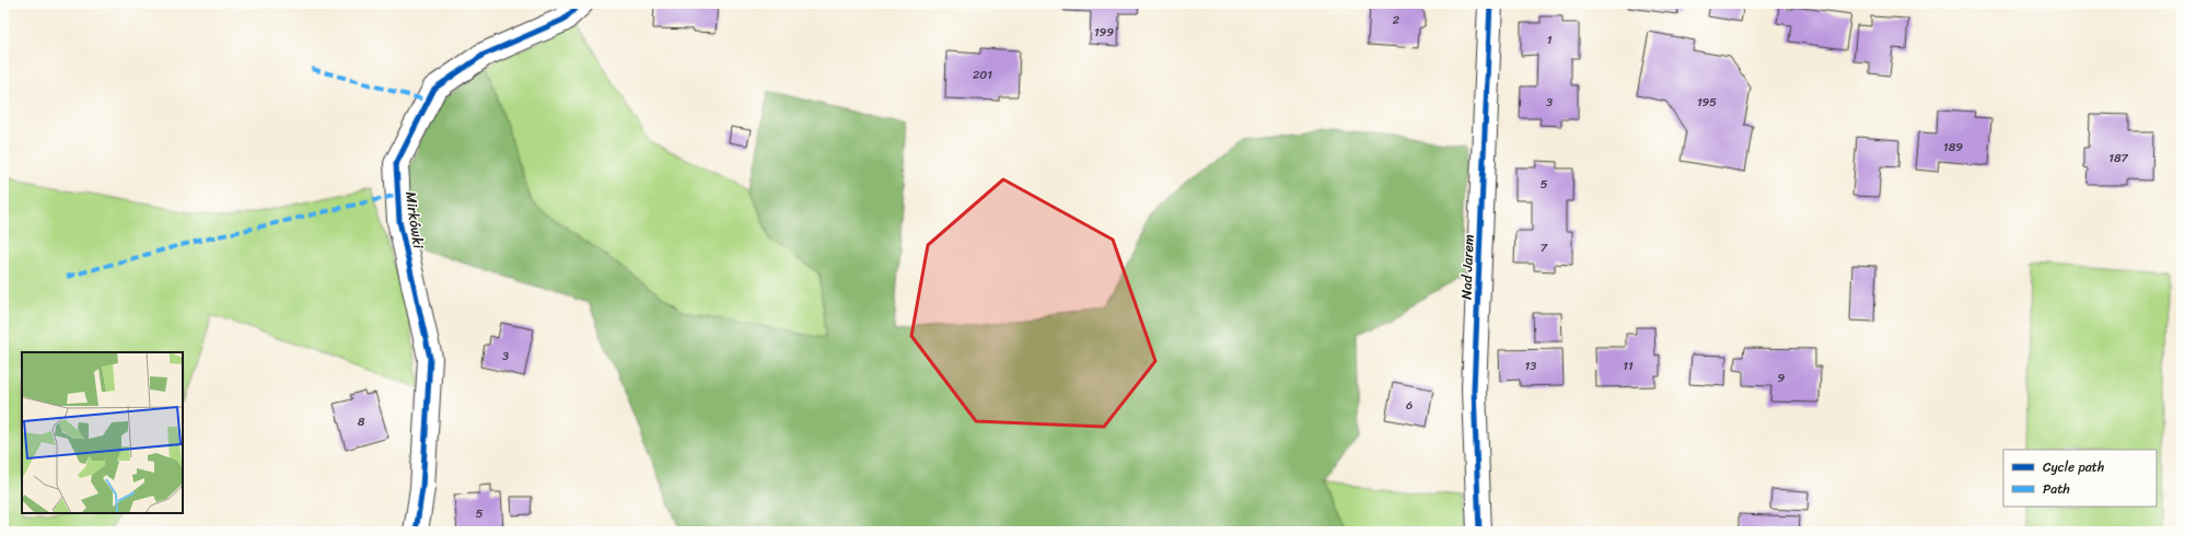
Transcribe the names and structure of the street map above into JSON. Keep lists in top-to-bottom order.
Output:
{
  "streets": {
    "street": ["Mirkówki", "Nad Jarem"]
  },
  "house_numbers": [
    "2",
    "199",
    "1",
    "201",
    "3",
    "195",
    "189",
    "187",
    "5",
    "7",
    "3",
    "13",
    "11",
    "9",
    "6",
    "8",
    "5"
  ],
  "legend": ["Cycle path", "Path"]
}
